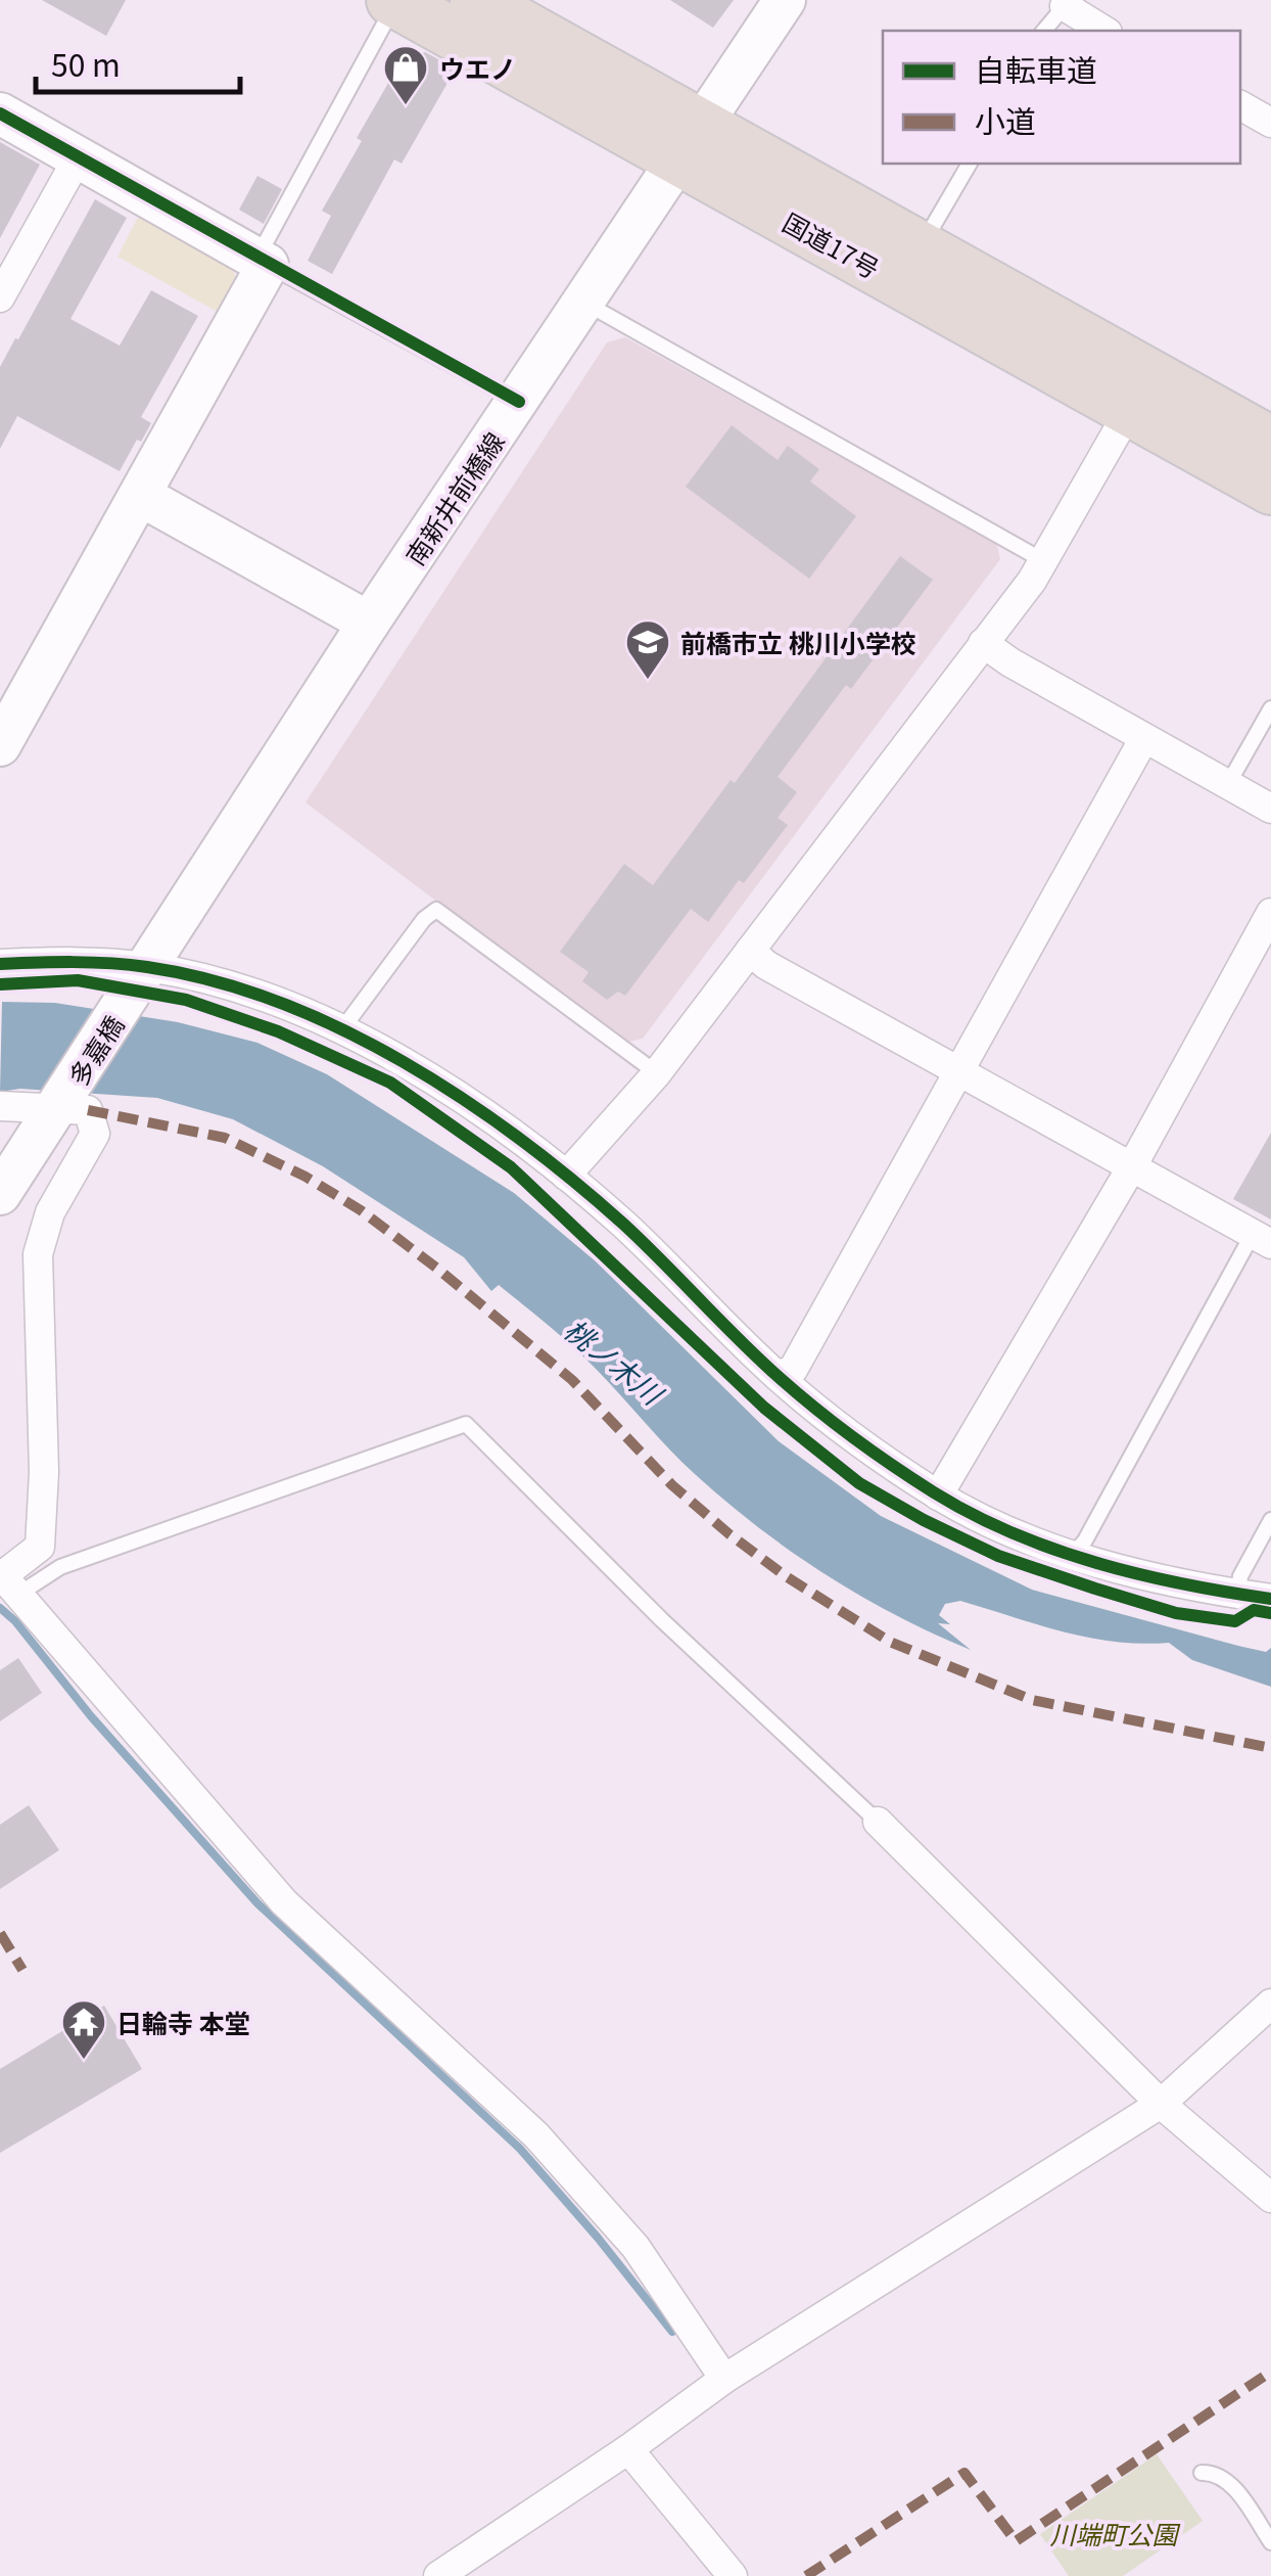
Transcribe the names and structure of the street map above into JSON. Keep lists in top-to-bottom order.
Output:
{
  "streets": {
    "highway": ["国道17号"],
    "main road": ["南新井前橋線", "多嘉橋"]
  },
  "crossings": [
    ["国道17号", "南新井前橋線"],
    ["南新井前橋線", "多嘉橋"]
  ],
  "water": ["桃ノ木川"],
  "parks": ["川端町公園"],
  "places": {
    "shop": ["ウエノ"],
    "school or university": ["前橋市立 桃川小学校"],
    "temple": ["日輪寺 本堂"]
  },
  "legend": ["自転車道", "小道"],
  "scale_bar": "50 m"
}
